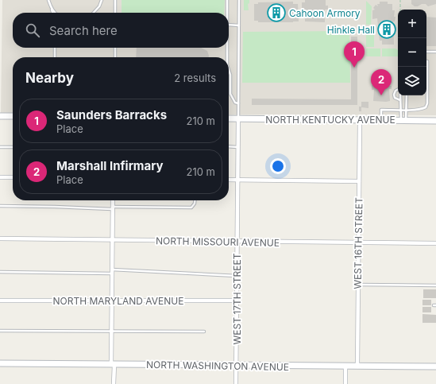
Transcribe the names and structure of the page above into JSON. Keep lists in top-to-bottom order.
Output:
{
  "streets": {
    "street": [
      "NORTH KENTUCKY AVENUE",
      "NORTH MISSOURI AVENUE",
      "WEST 16TH STREET",
      "WEST 17TH STREET",
      "NORTH MARYLAND AVENUE",
      "NORTH WASHINGTON AVENUE"
    ]
  },
  "crossings": [
    ["NORTH KENTUCKY AVENUE", "WEST 16TH STREET"],
    ["NORTH KENTUCKY AVENUE", "WEST 17TH STREET"],
    ["NORTH MISSOURI AVENUE", "WEST 16TH STREET"],
    ["NORTH MISSOURI AVENUE", "WEST 17TH STREET"],
    ["WEST 16TH STREET", "NORTH WASHINGTON AVENUE"],
    ["WEST 17TH STREET", "NORTH MARYLAND AVENUE"],
    ["WEST 17TH STREET", "NORTH WASHINGTON AVENUE"]
  ],
  "places": {
    "building": ["Cahoon Armory", "Hinkle Hall"]
  },
  "page": {
    "map_buttons": ["+", "−"],
    "search": "Search here",
    "pins": ["1", "2"],
    "heading": ["Nearby", "2 results"],
    "list": [
      {
        "mark": "1",
        "name": "Saunders Barracks",
        "note": "Place",
        "value": "210 m"
      },
      {
        "mark": "2",
        "name": "Marshall Infirmary",
        "note": "Place",
        "value": "210 m"
      }
    ]
  }
}
